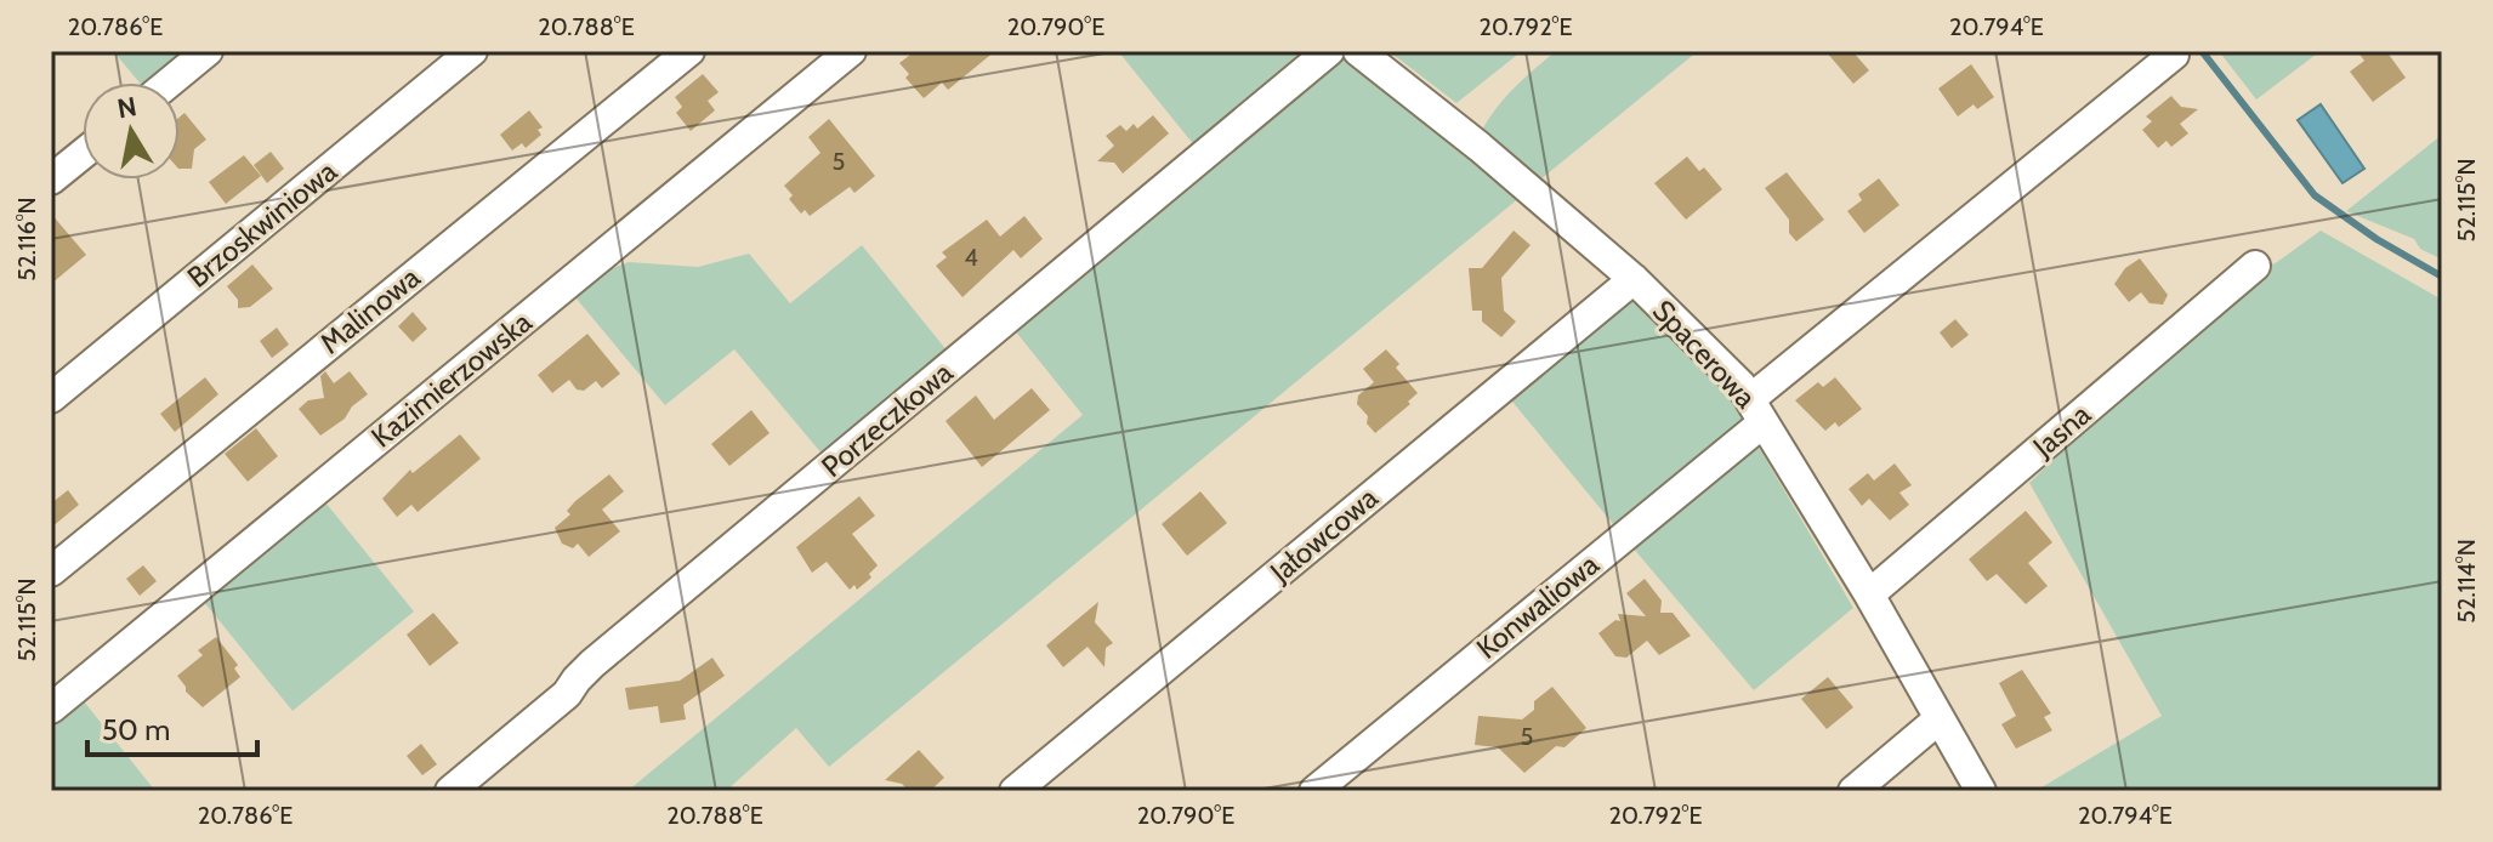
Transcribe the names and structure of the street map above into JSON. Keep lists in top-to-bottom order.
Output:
{
  "streets": {
    "street": [
      "Brzoskwiniowa",
      "Malinowa",
      "Spacerowa",
      "Kazimierzowska",
      "Porzeczkowa",
      "Jasna",
      "Jałowcowa",
      "Konwaliowa"
    ]
  },
  "crossings": [
    ["Spacerowa", "Jasna"],
    ["Spacerowa", "Jałowcowa"],
    ["Spacerowa", "Konwaliowa"]
  ],
  "house_numbers": ["5", "4", "5"],
  "scale_bar": "50 m",
  "north": "top",
  "coordinates": [
    "20.786°E",
    "20.788°E",
    "20.790°E",
    "20.792°E",
    "20.794°E",
    "52.115°N",
    "52.116°N",
    "52.114°N"
  ]
}
